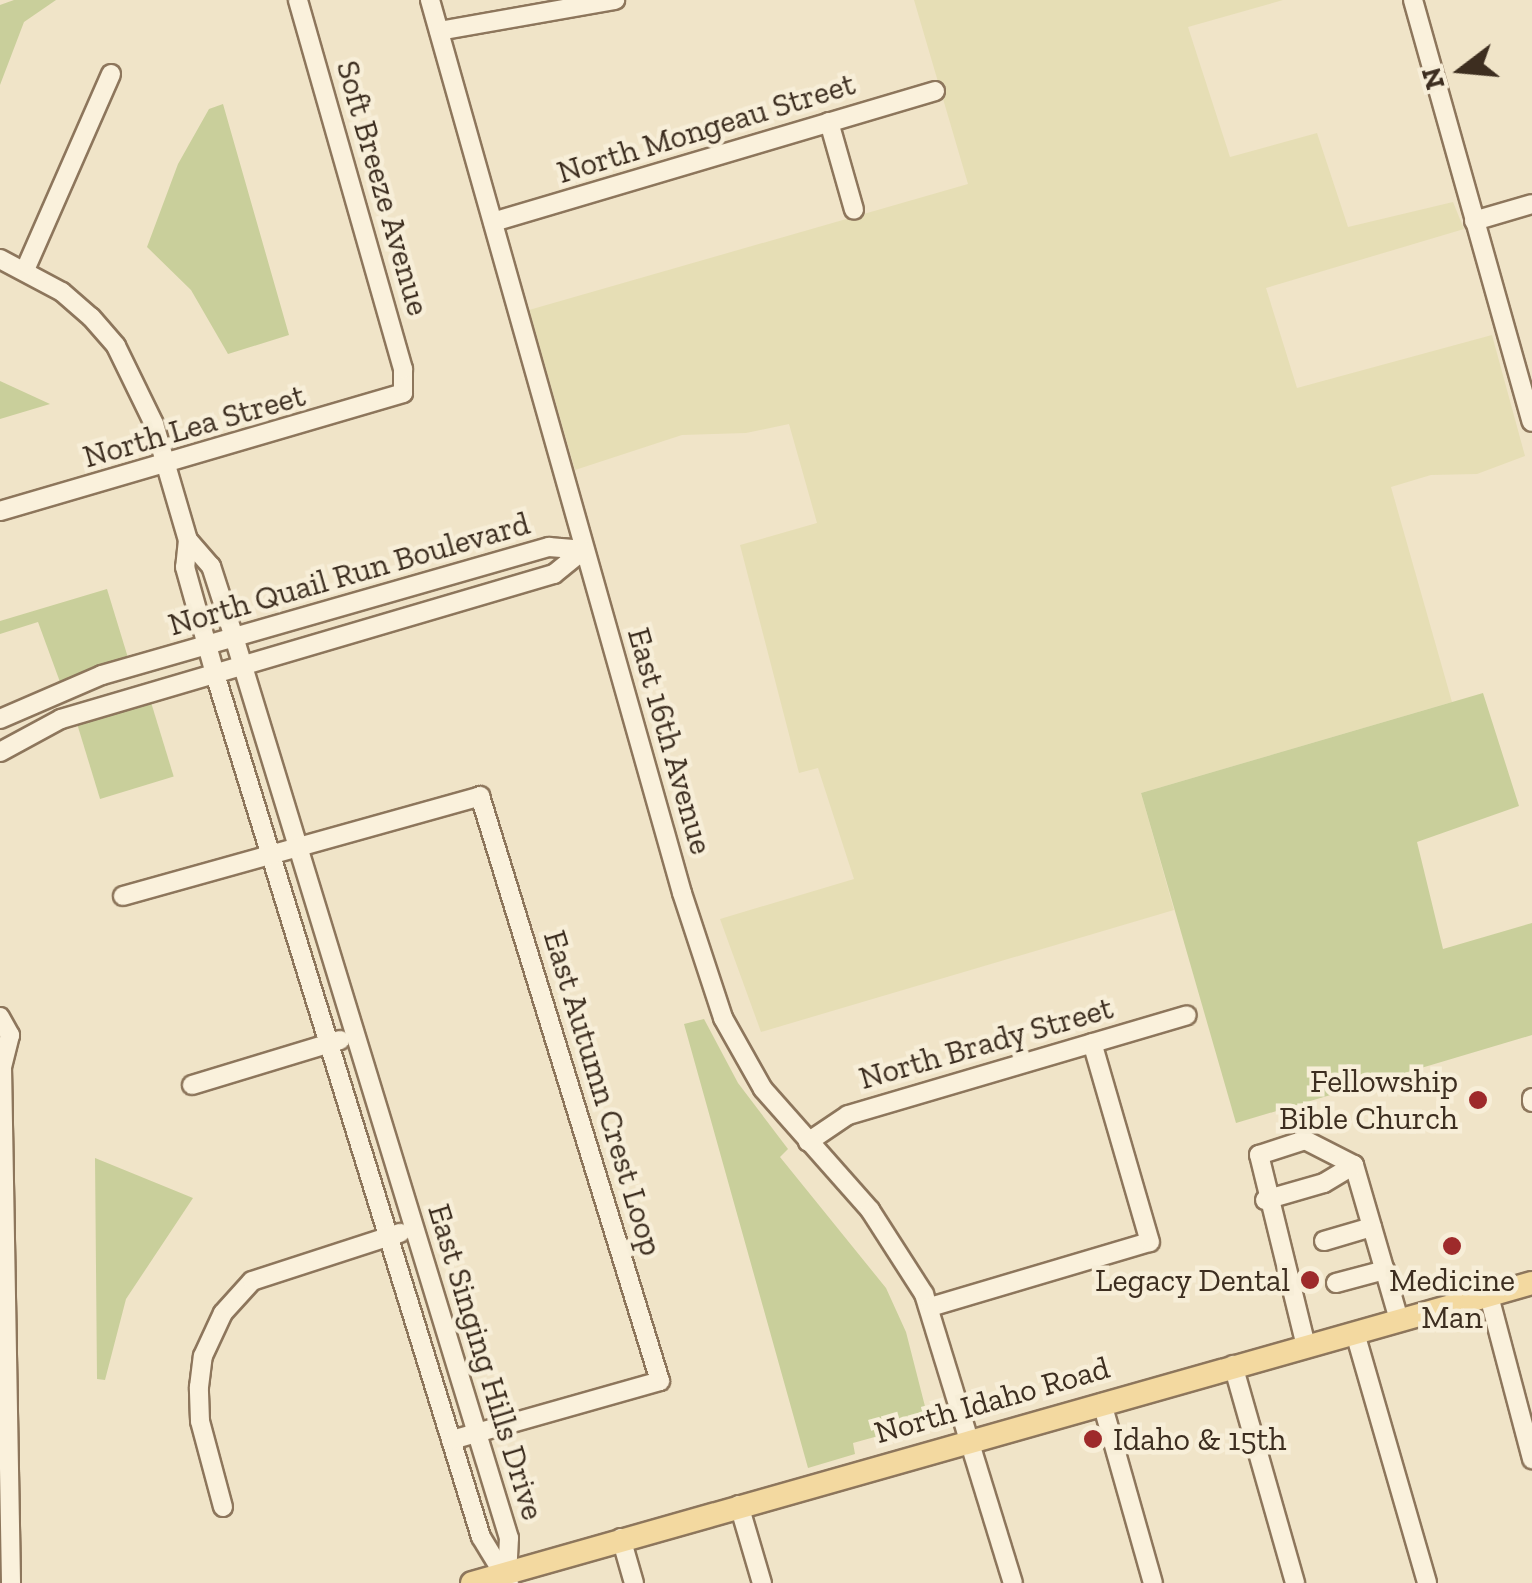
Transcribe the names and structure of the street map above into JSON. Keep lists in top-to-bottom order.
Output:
{
  "streets": {
    "main road": ["North Idaho Road"],
    "street": [
      "North Mongeau Street",
      "Soft Breeze Avenue",
      "North Lea Street",
      "North Quail Run Boulevard",
      "East 16th Avenue",
      "North Brady Street",
      "East Autumn Crest Loop",
      "East Singing Hills Drive"
    ]
  },
  "crossings": [
    ["North Mongeau Street", "East 16th Avenue"],
    ["Soft Breeze Avenue", "North Lea Street"],
    ["North Lea Street", "East Singing Hills Drive"],
    ["North Quail Run Boulevard", "East 16th Avenue"],
    ["North Quail Run Boulevard", "East Singing Hills Drive"],
    ["East 16th Avenue", "North Brady Street"],
    ["East 16th Avenue", "North Idaho Road"],
    ["East Autumn Crest Loop", "East Singing Hills Drive"],
    ["East Singing Hills Drive", "North Idaho Road"]
  ],
  "places": [
    "Fellowship Bible Church",
    "Medicine Man",
    "Legacy Dental",
    "Idaho & 15th"
  ],
  "north": "left"
}
